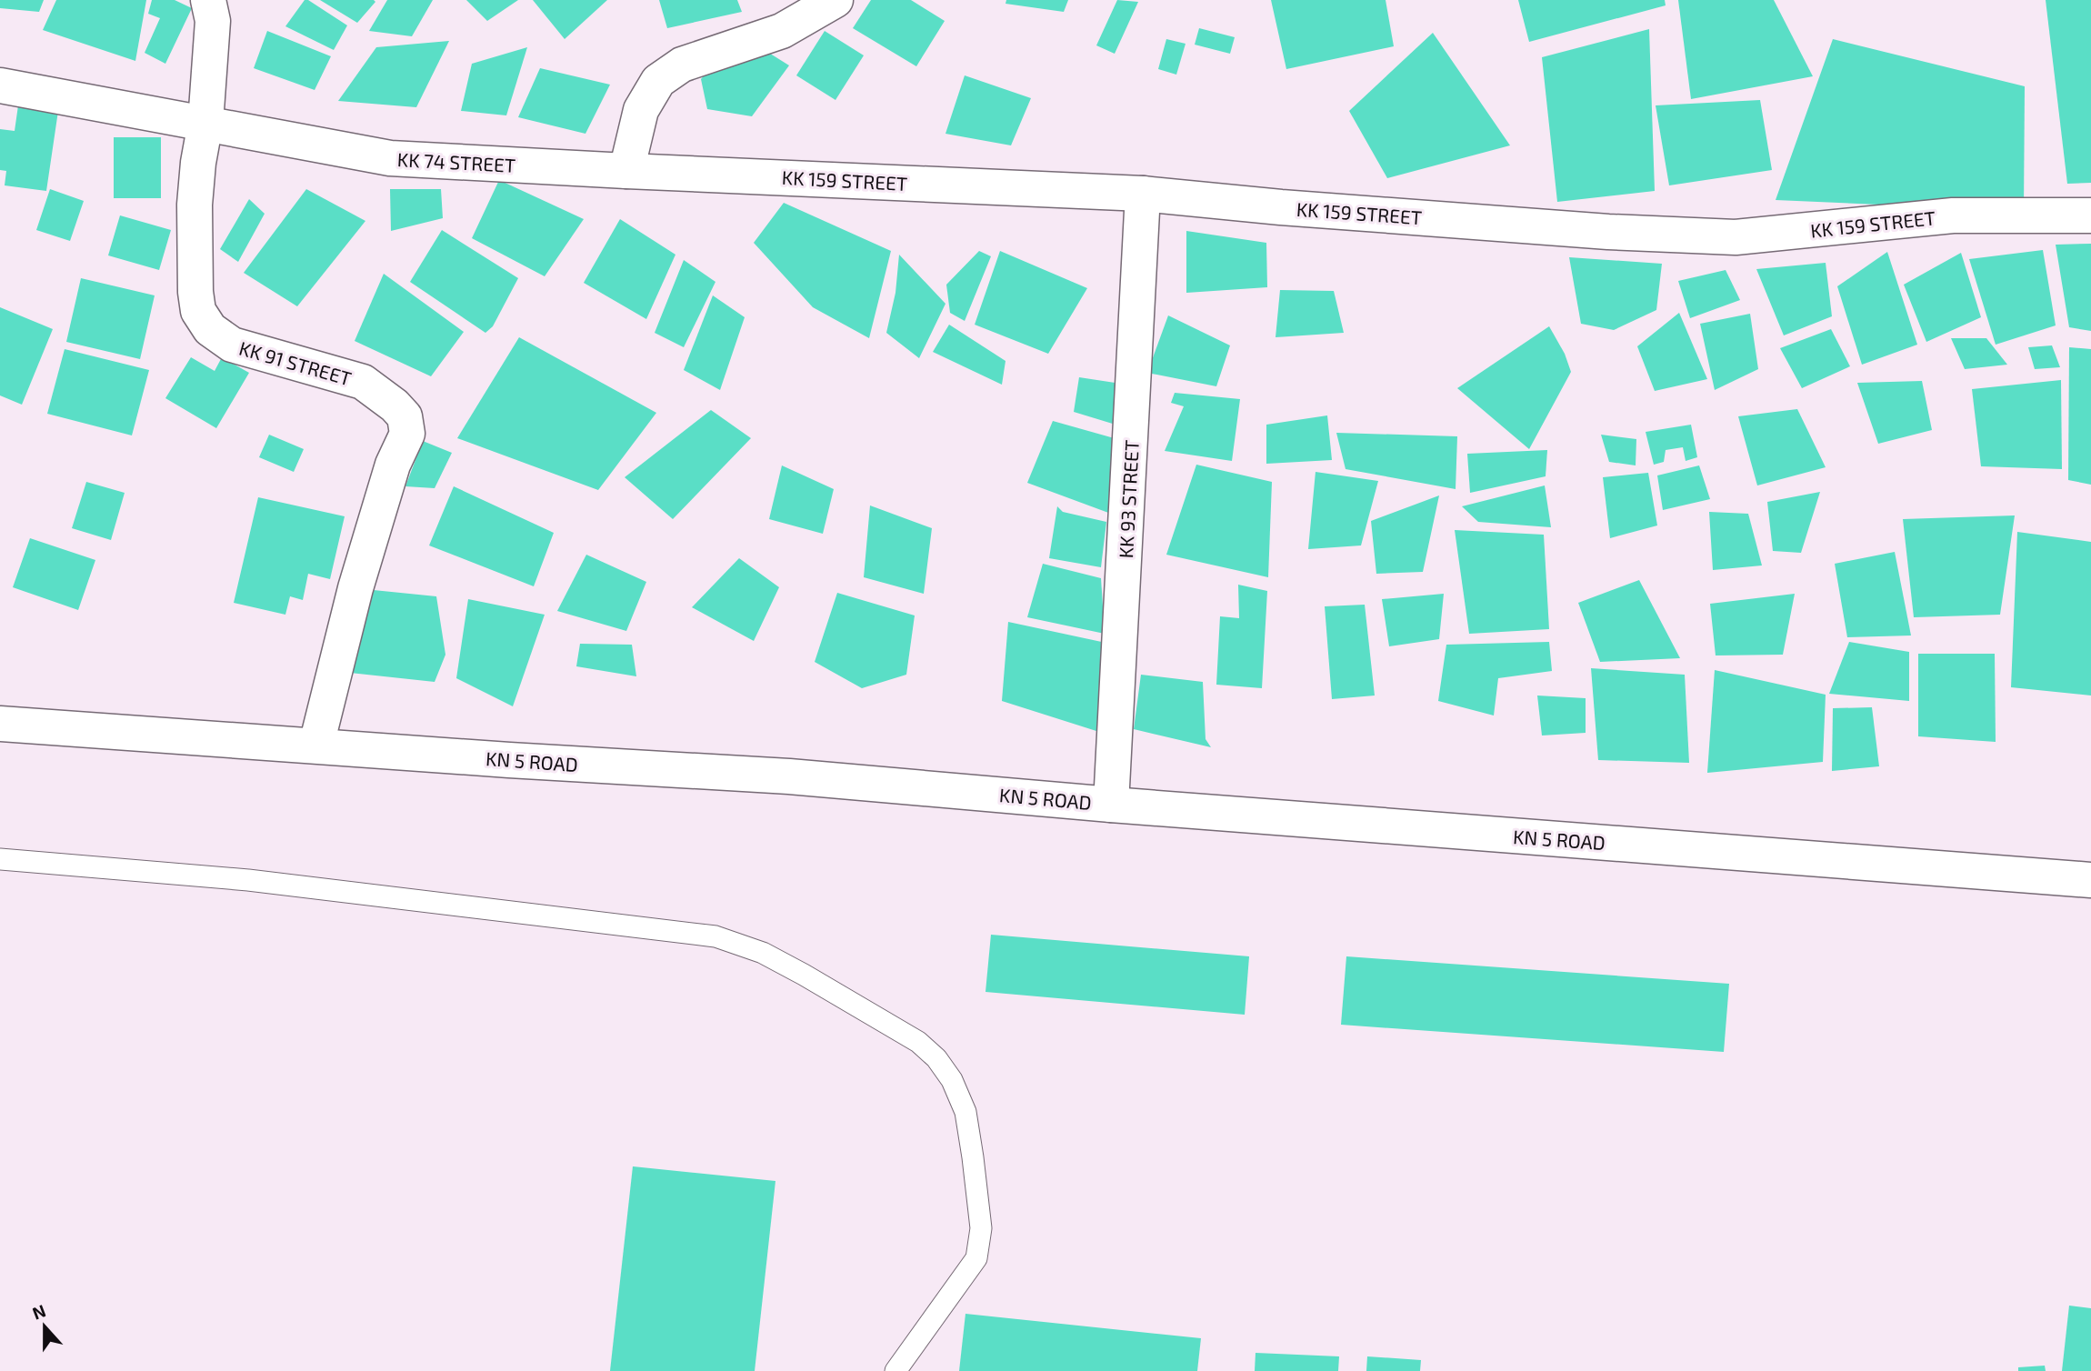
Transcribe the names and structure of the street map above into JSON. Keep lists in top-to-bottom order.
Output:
{
  "streets": {
    "street": [
      "KK 74 STREET",
      "KK 159 STREET",
      "KK 91 STREET",
      "KK 93 STREET",
      "KN 5 ROAD"
    ]
  },
  "crossings": [
    ["KK 74 STREET", "KK 159 STREET"],
    ["KK 74 STREET", "KK 91 STREET"],
    ["KK 159 STREET", "KK 93 STREET"],
    ["KK 91 STREET", "KN 5 ROAD"],
    ["KK 93 STREET", "KN 5 ROAD"]
  ],
  "north": "top"
}
